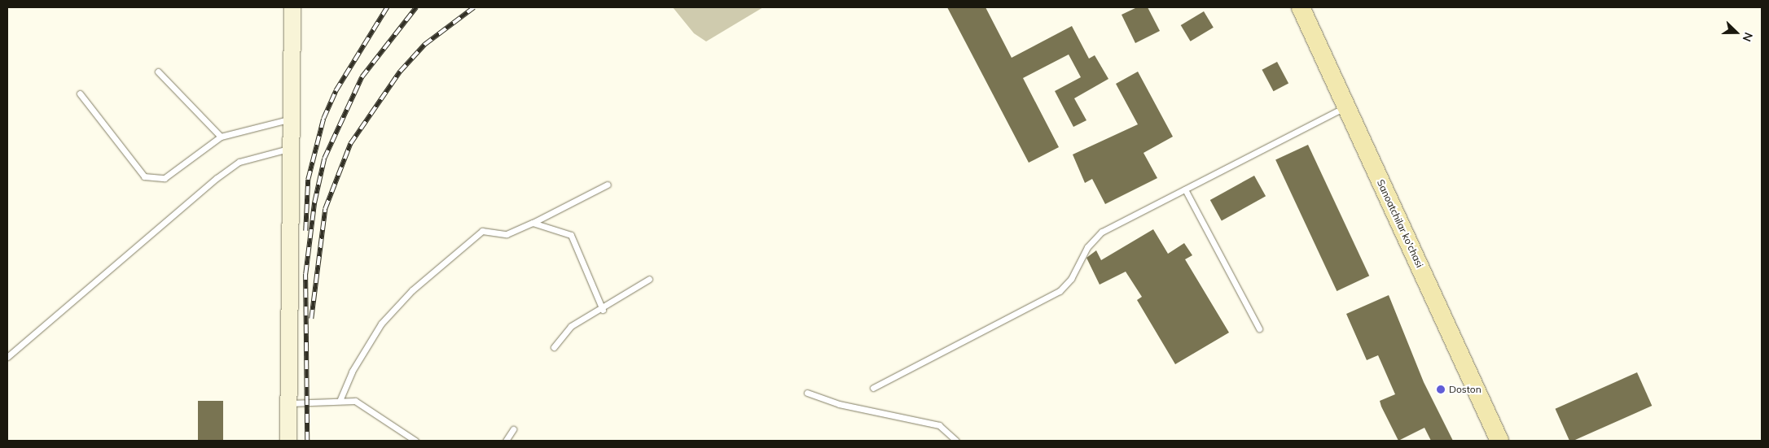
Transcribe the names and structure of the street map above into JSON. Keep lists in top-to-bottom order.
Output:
{
  "streets": {
    "main road": ["Sanoatchilar ko'chasi"]
  },
  "places": ["Doston"],
  "north": "right"
}
